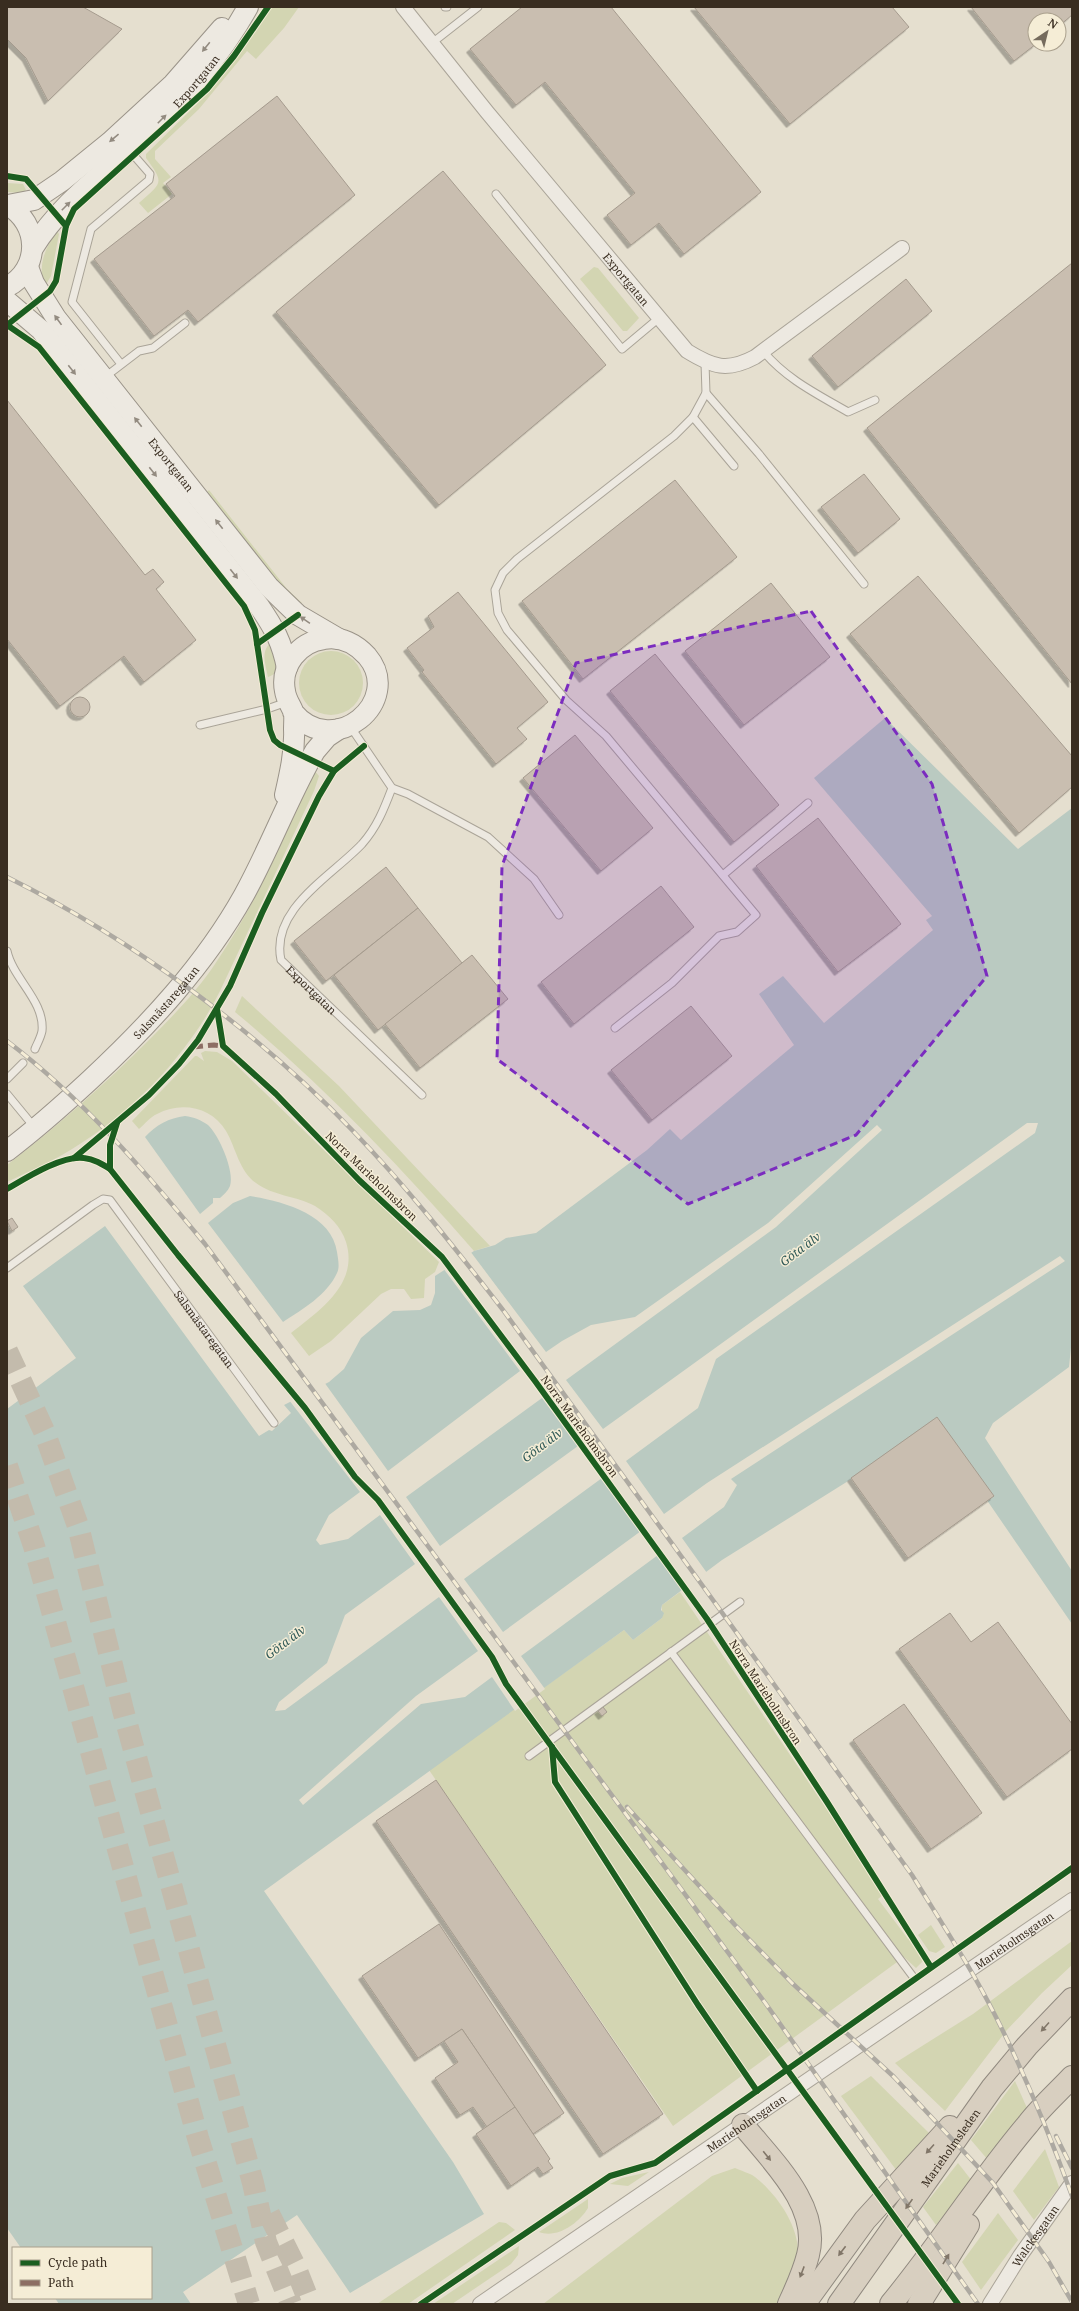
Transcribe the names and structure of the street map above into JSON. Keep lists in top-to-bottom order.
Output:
{
  "streets": {
    "highway": ["Marieholmsleden"],
    "street": [
      "Exportgatan",
      "Salsmästaregatan",
      "Marieholmsgatan",
      "Walckesgatan"
    ],
    "cycle path": ["Norra Marieholmsbron"]
  },
  "crossings": [
    ["Exportgatan", "Salsmästaregatan"]
  ],
  "water": ["Göta älv"],
  "legend": ["Cycle path", "Path"],
  "north": "top right"
}
